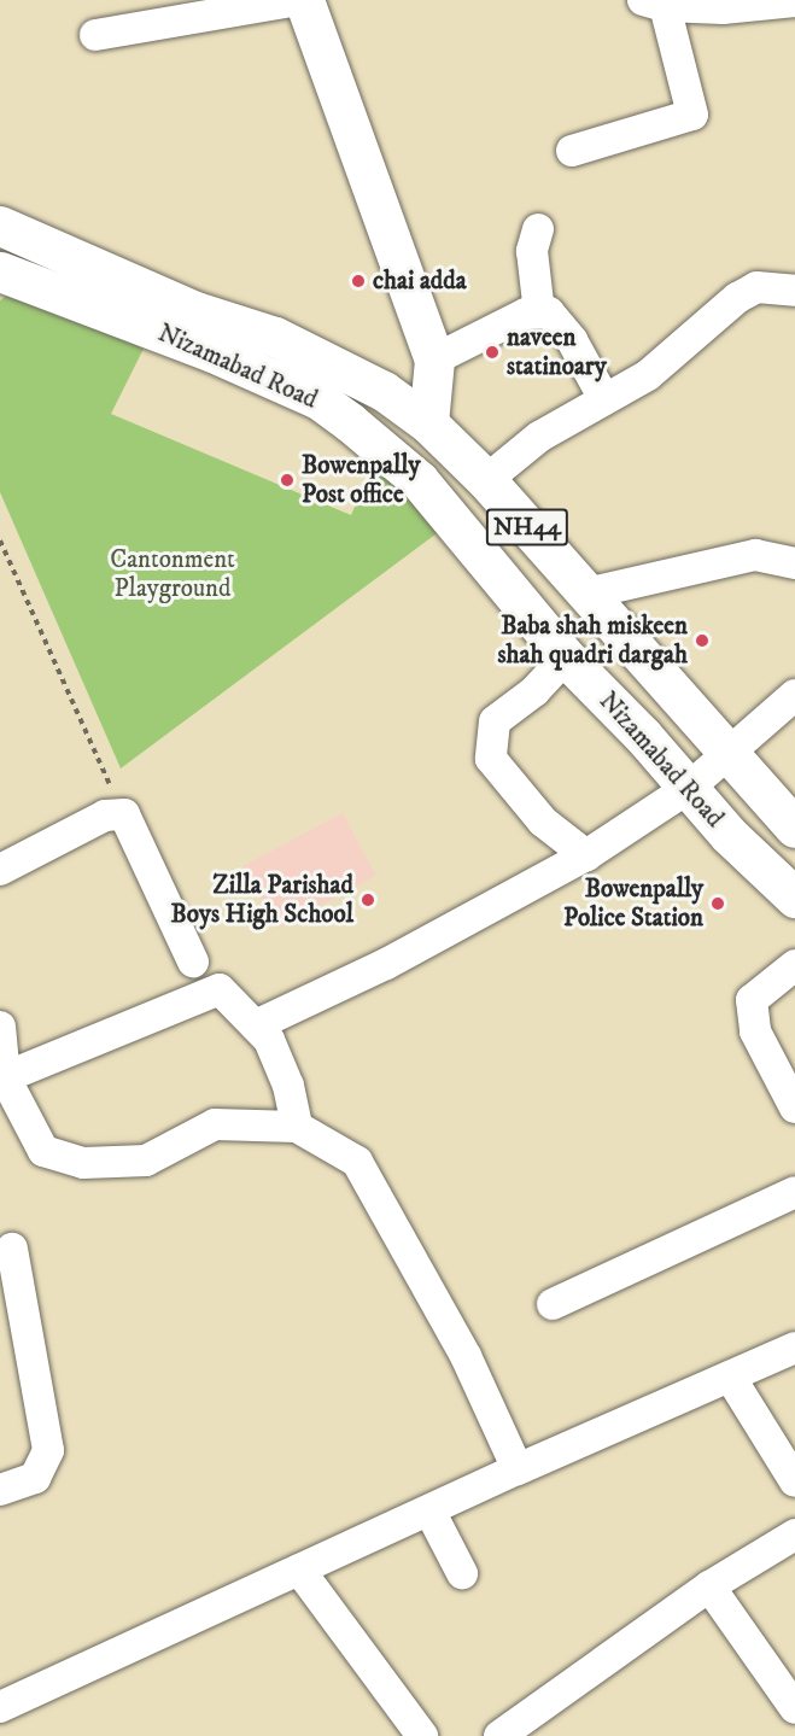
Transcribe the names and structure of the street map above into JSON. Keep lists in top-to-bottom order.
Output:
{
  "streets": {
    "main road": ["Nizamabad Road", "NH44"]
  },
  "parks": ["Cantonment Playground"],
  "places": [
    "chai adda",
    "naveen statinoary",
    "Bowenpally Post office",
    "Baba shah miskeen shah quadri dargah",
    "Zilla Parishad Boys High School",
    "Bowenpally Police Station"
  ]
}
